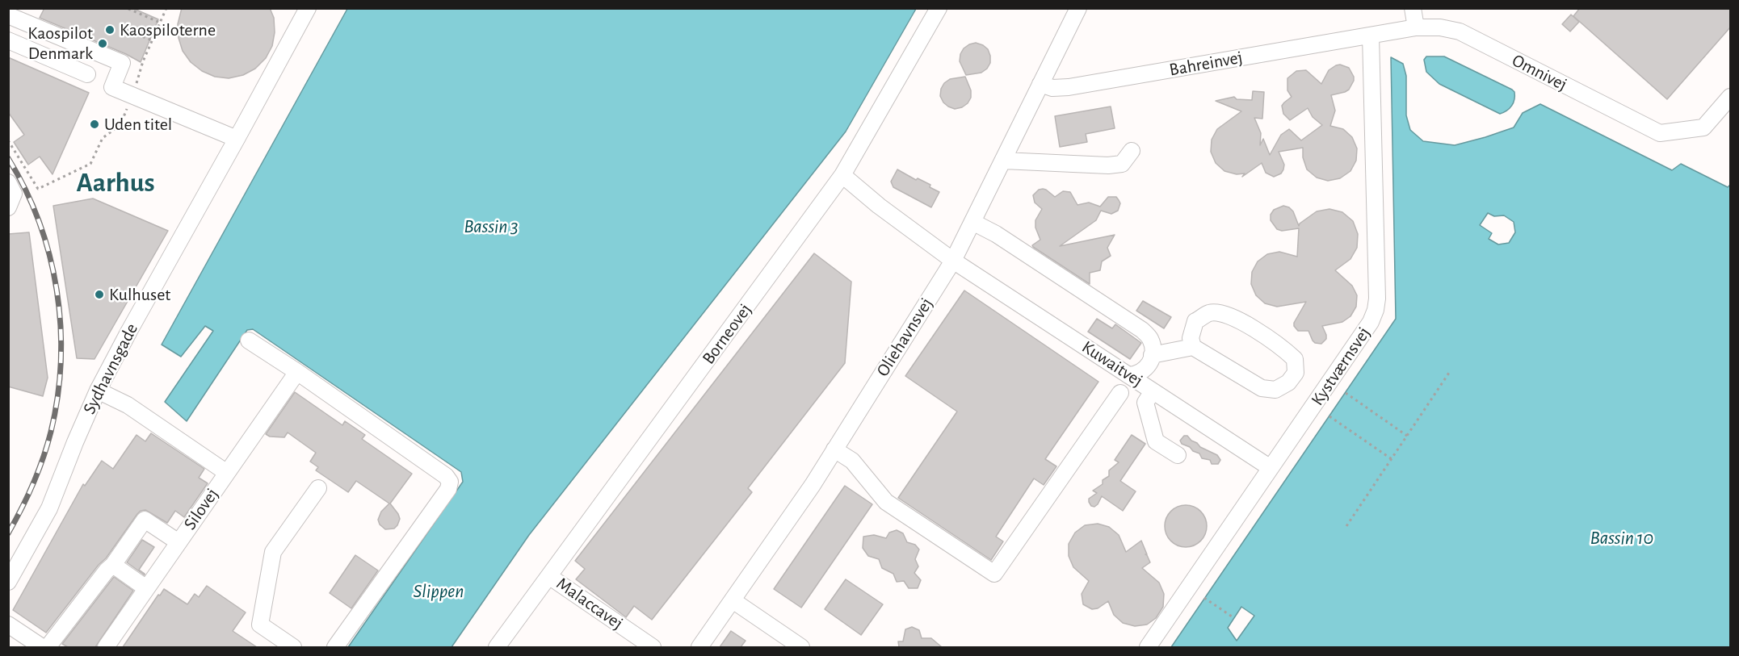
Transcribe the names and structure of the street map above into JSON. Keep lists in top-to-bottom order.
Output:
{
  "streets": {
    "street": [
      "Bahreinvej",
      "Omnivej",
      "Borneovej",
      "Oliehavnsvej",
      "Kuwaitvej",
      "Kystværnsvej",
      "Sydhavnsgade",
      "Silovej",
      "Malaccavej"
    ]
  },
  "crossings": [
    ["Bahreinvej", "Omnivej"],
    ["Bahreinvej", "Oliehavnsvej"],
    ["Bahreinvej", "Kystværnsvej"],
    ["Omnivej", "Kystværnsvej"],
    ["Borneovej", "Kuwaitvej"],
    ["Borneovej", "Malaccavej"],
    ["Oliehavnsvej", "Kuwaitvej"],
    ["Kuwaitvej", "Kystværnsvej"]
  ],
  "districts": ["Aarhus"],
  "water": ["Bassin 3", "Bassin 10", "Slippen"],
  "places": [
    "Kaospiloterne",
    "Kaospilot Denmark",
    "Uden titel",
    "Kulhuset"
  ]
}
